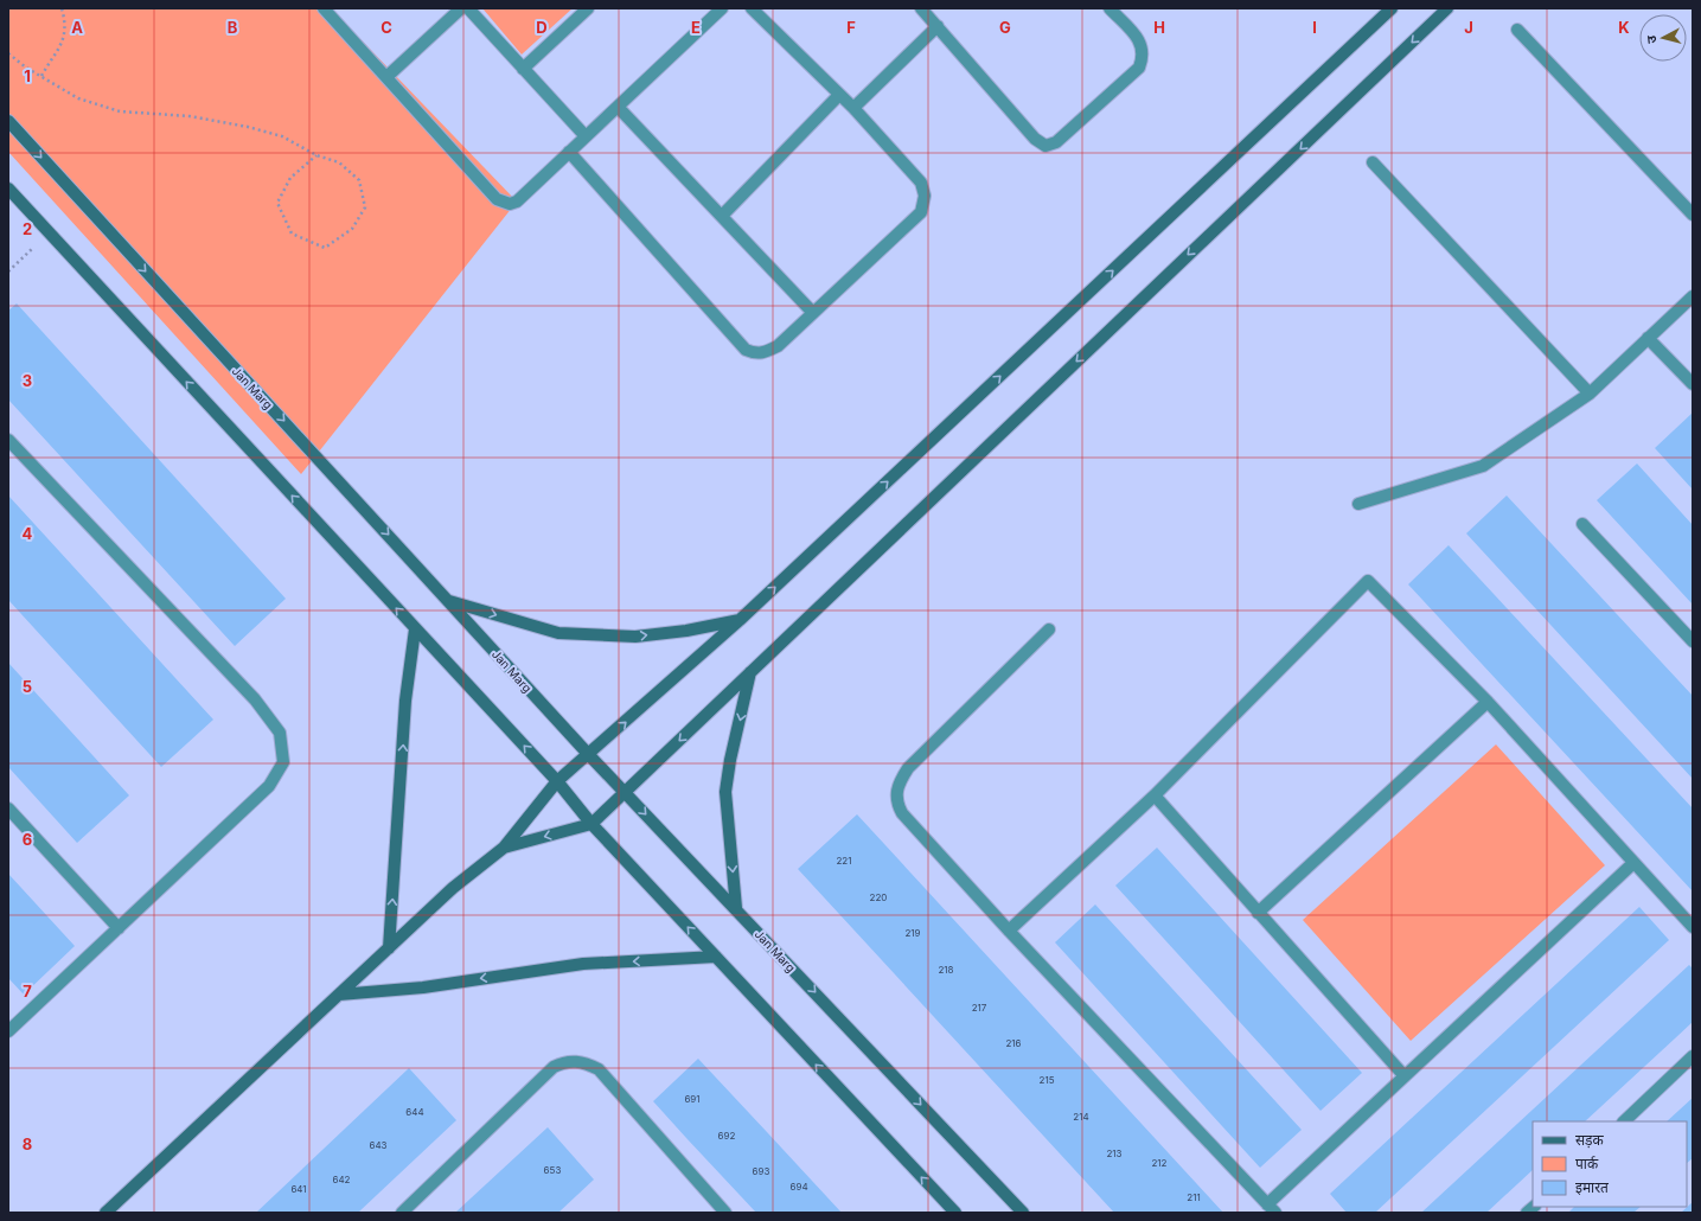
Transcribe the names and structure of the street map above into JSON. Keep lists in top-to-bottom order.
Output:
{
  "streets": {
    "main road": ["Jan Marg"]
  },
  "house_numbers": [
    "221",
    "220",
    "219",
    "218",
    "217",
    "216",
    "215",
    "691",
    "644",
    "214",
    "692",
    "643",
    "213",
    "212",
    "653",
    "693",
    "642",
    "694",
    "641",
    "211"
  ],
  "legend": ["सड़क", "पार्क", "इमारत"],
  "north": "left",
  "grid": {
    "columns": [
      "A",
      "B",
      "C",
      "D",
      "E",
      "F",
      "G",
      "H",
      "I",
      "J",
      "K"
    ],
    "rows": [
      "1",
      "2",
      "3",
      "4",
      "5",
      "6",
      "7",
      "8"
    ]
  }
}
